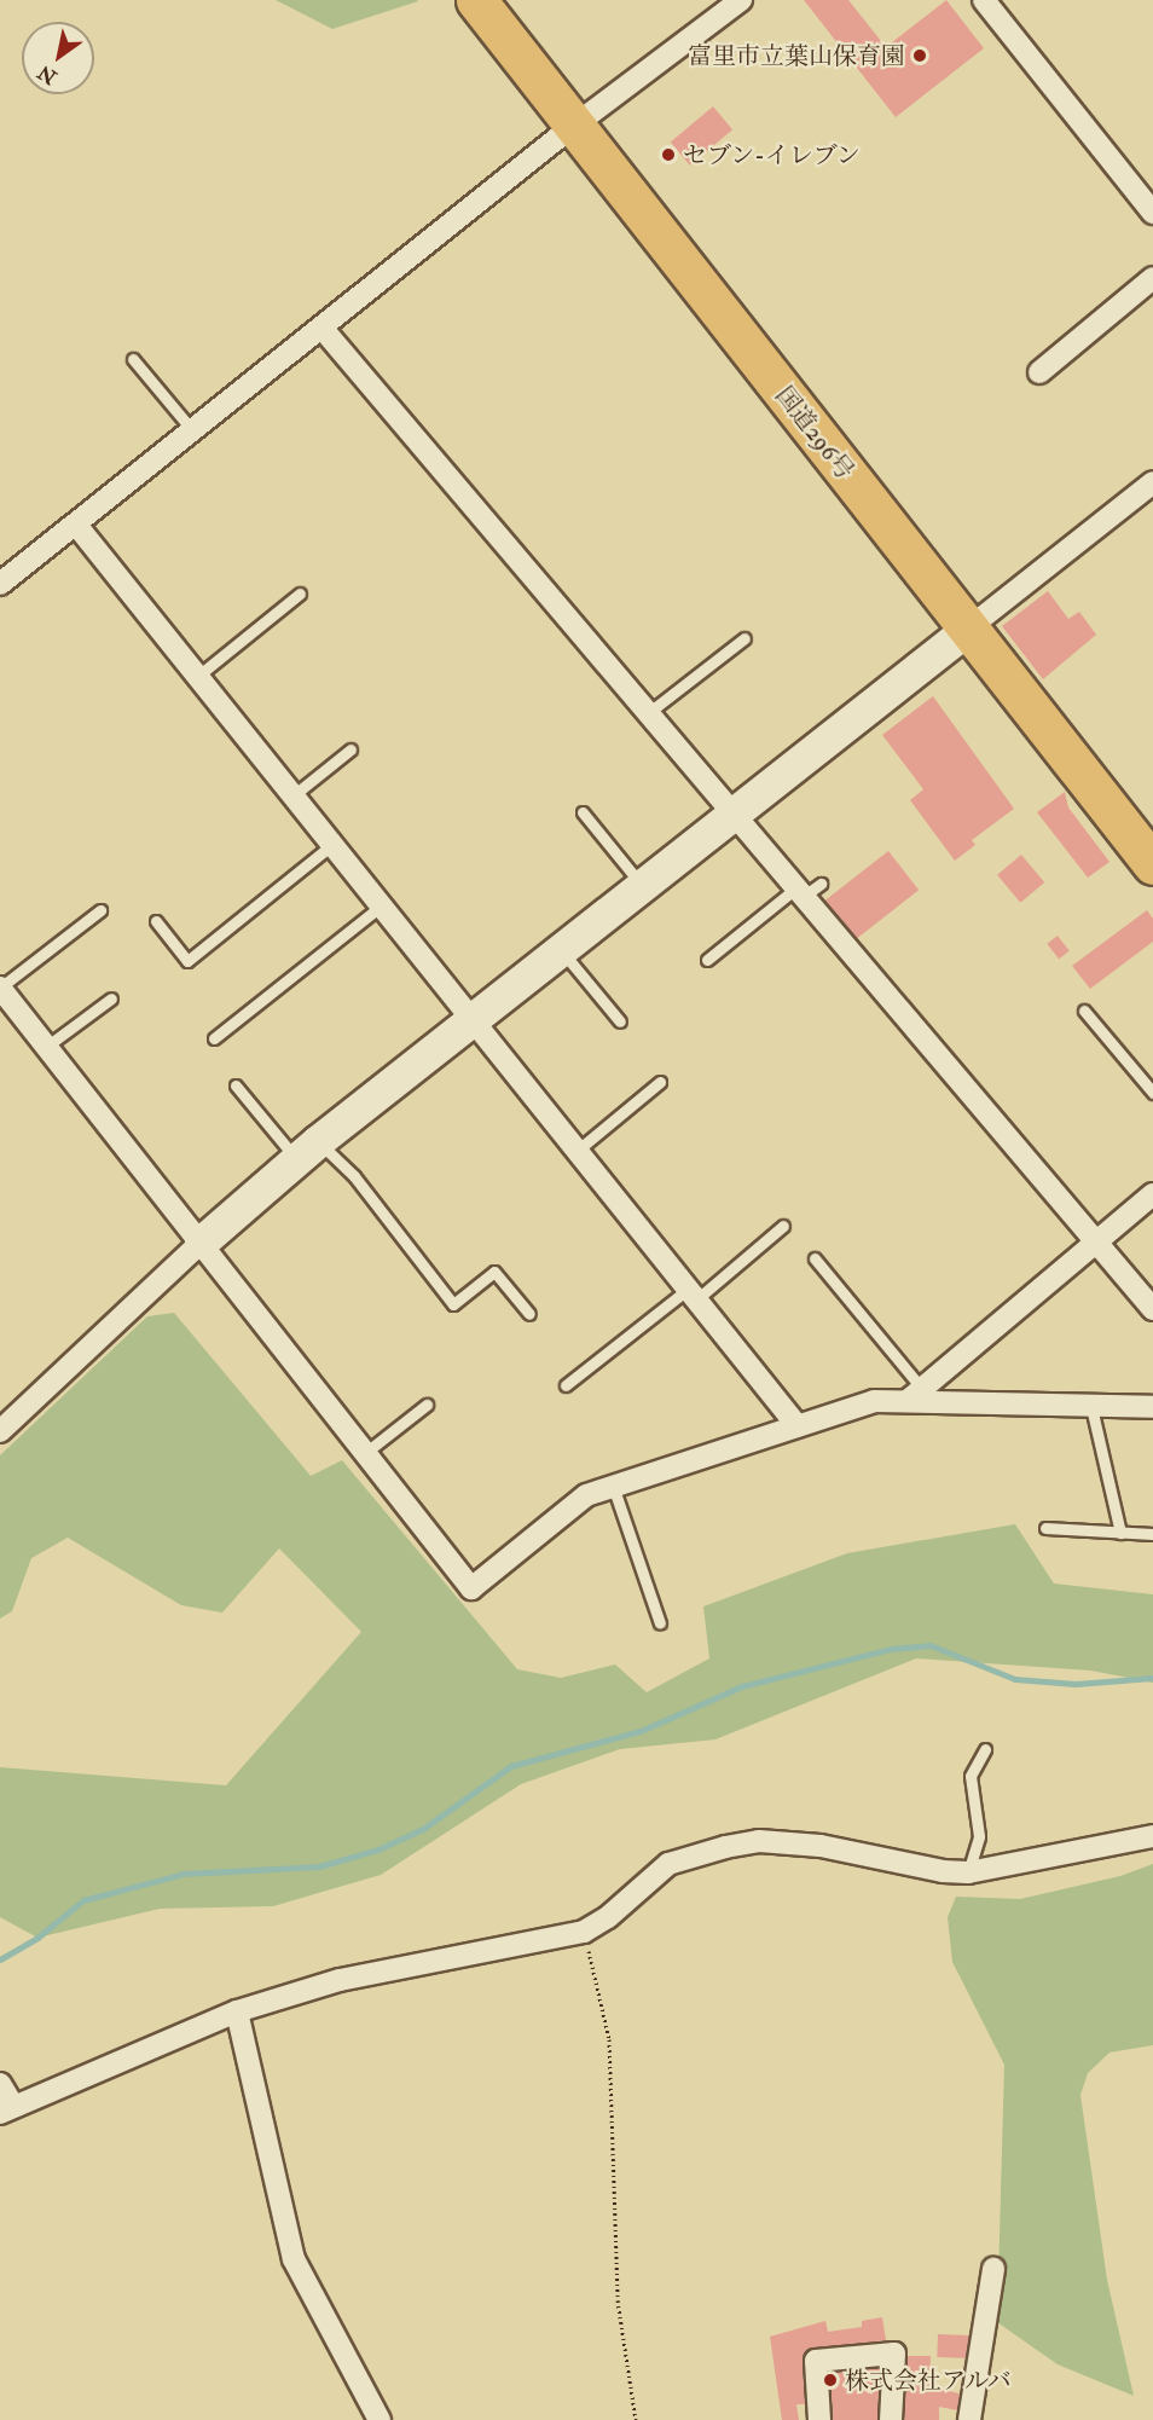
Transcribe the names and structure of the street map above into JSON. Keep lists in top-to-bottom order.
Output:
{
  "streets": {
    "highway": ["国道296号"]
  },
  "places": ["富里市立葉山保育園", "セブン-イレブン", "株式会社アルバ"],
  "north": "bottom left"
}
